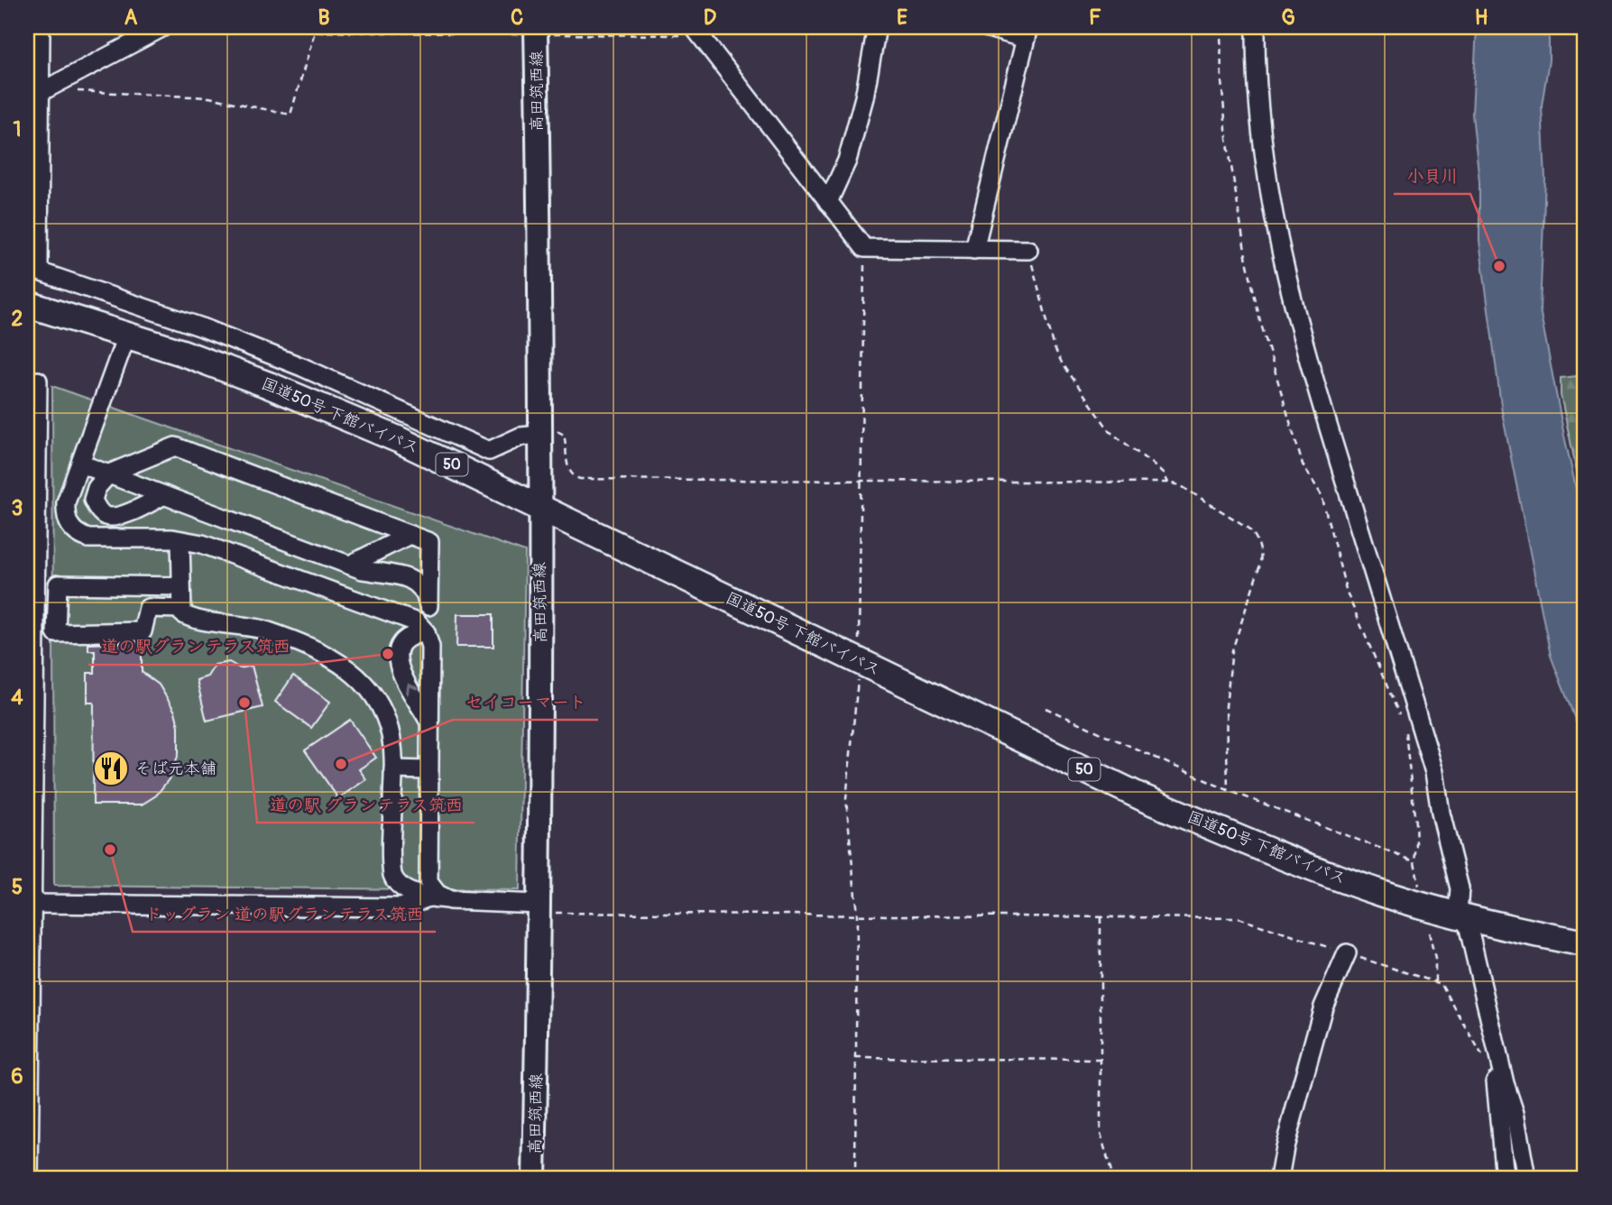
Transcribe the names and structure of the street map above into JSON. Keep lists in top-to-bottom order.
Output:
{
  "streets": {
    "highway": ["国道50号 下館バイパス", "50"],
    "main road": ["高田筑西線"]
  },
  "crossings": [
    ["高田筑西線", "国道50号 下館バイパス"]
  ],
  "places": {
    "other": [
      "小貝川",
      "道の駅グランテラス筑西",
      "道の駅 グランテラス筑西",
      "セイコーマート",
      "ドッグラン 道の駅グランテラス筑西"
    ],
    "restaurant": ["そば元本舗"]
  },
  "grid": {
    "columns": [
      "A",
      "B",
      "C",
      "D",
      "E",
      "F",
      "G",
      "H"
    ],
    "rows": [
      "1",
      "2",
      "3",
      "4",
      "5",
      "6"
    ]
  }
}
